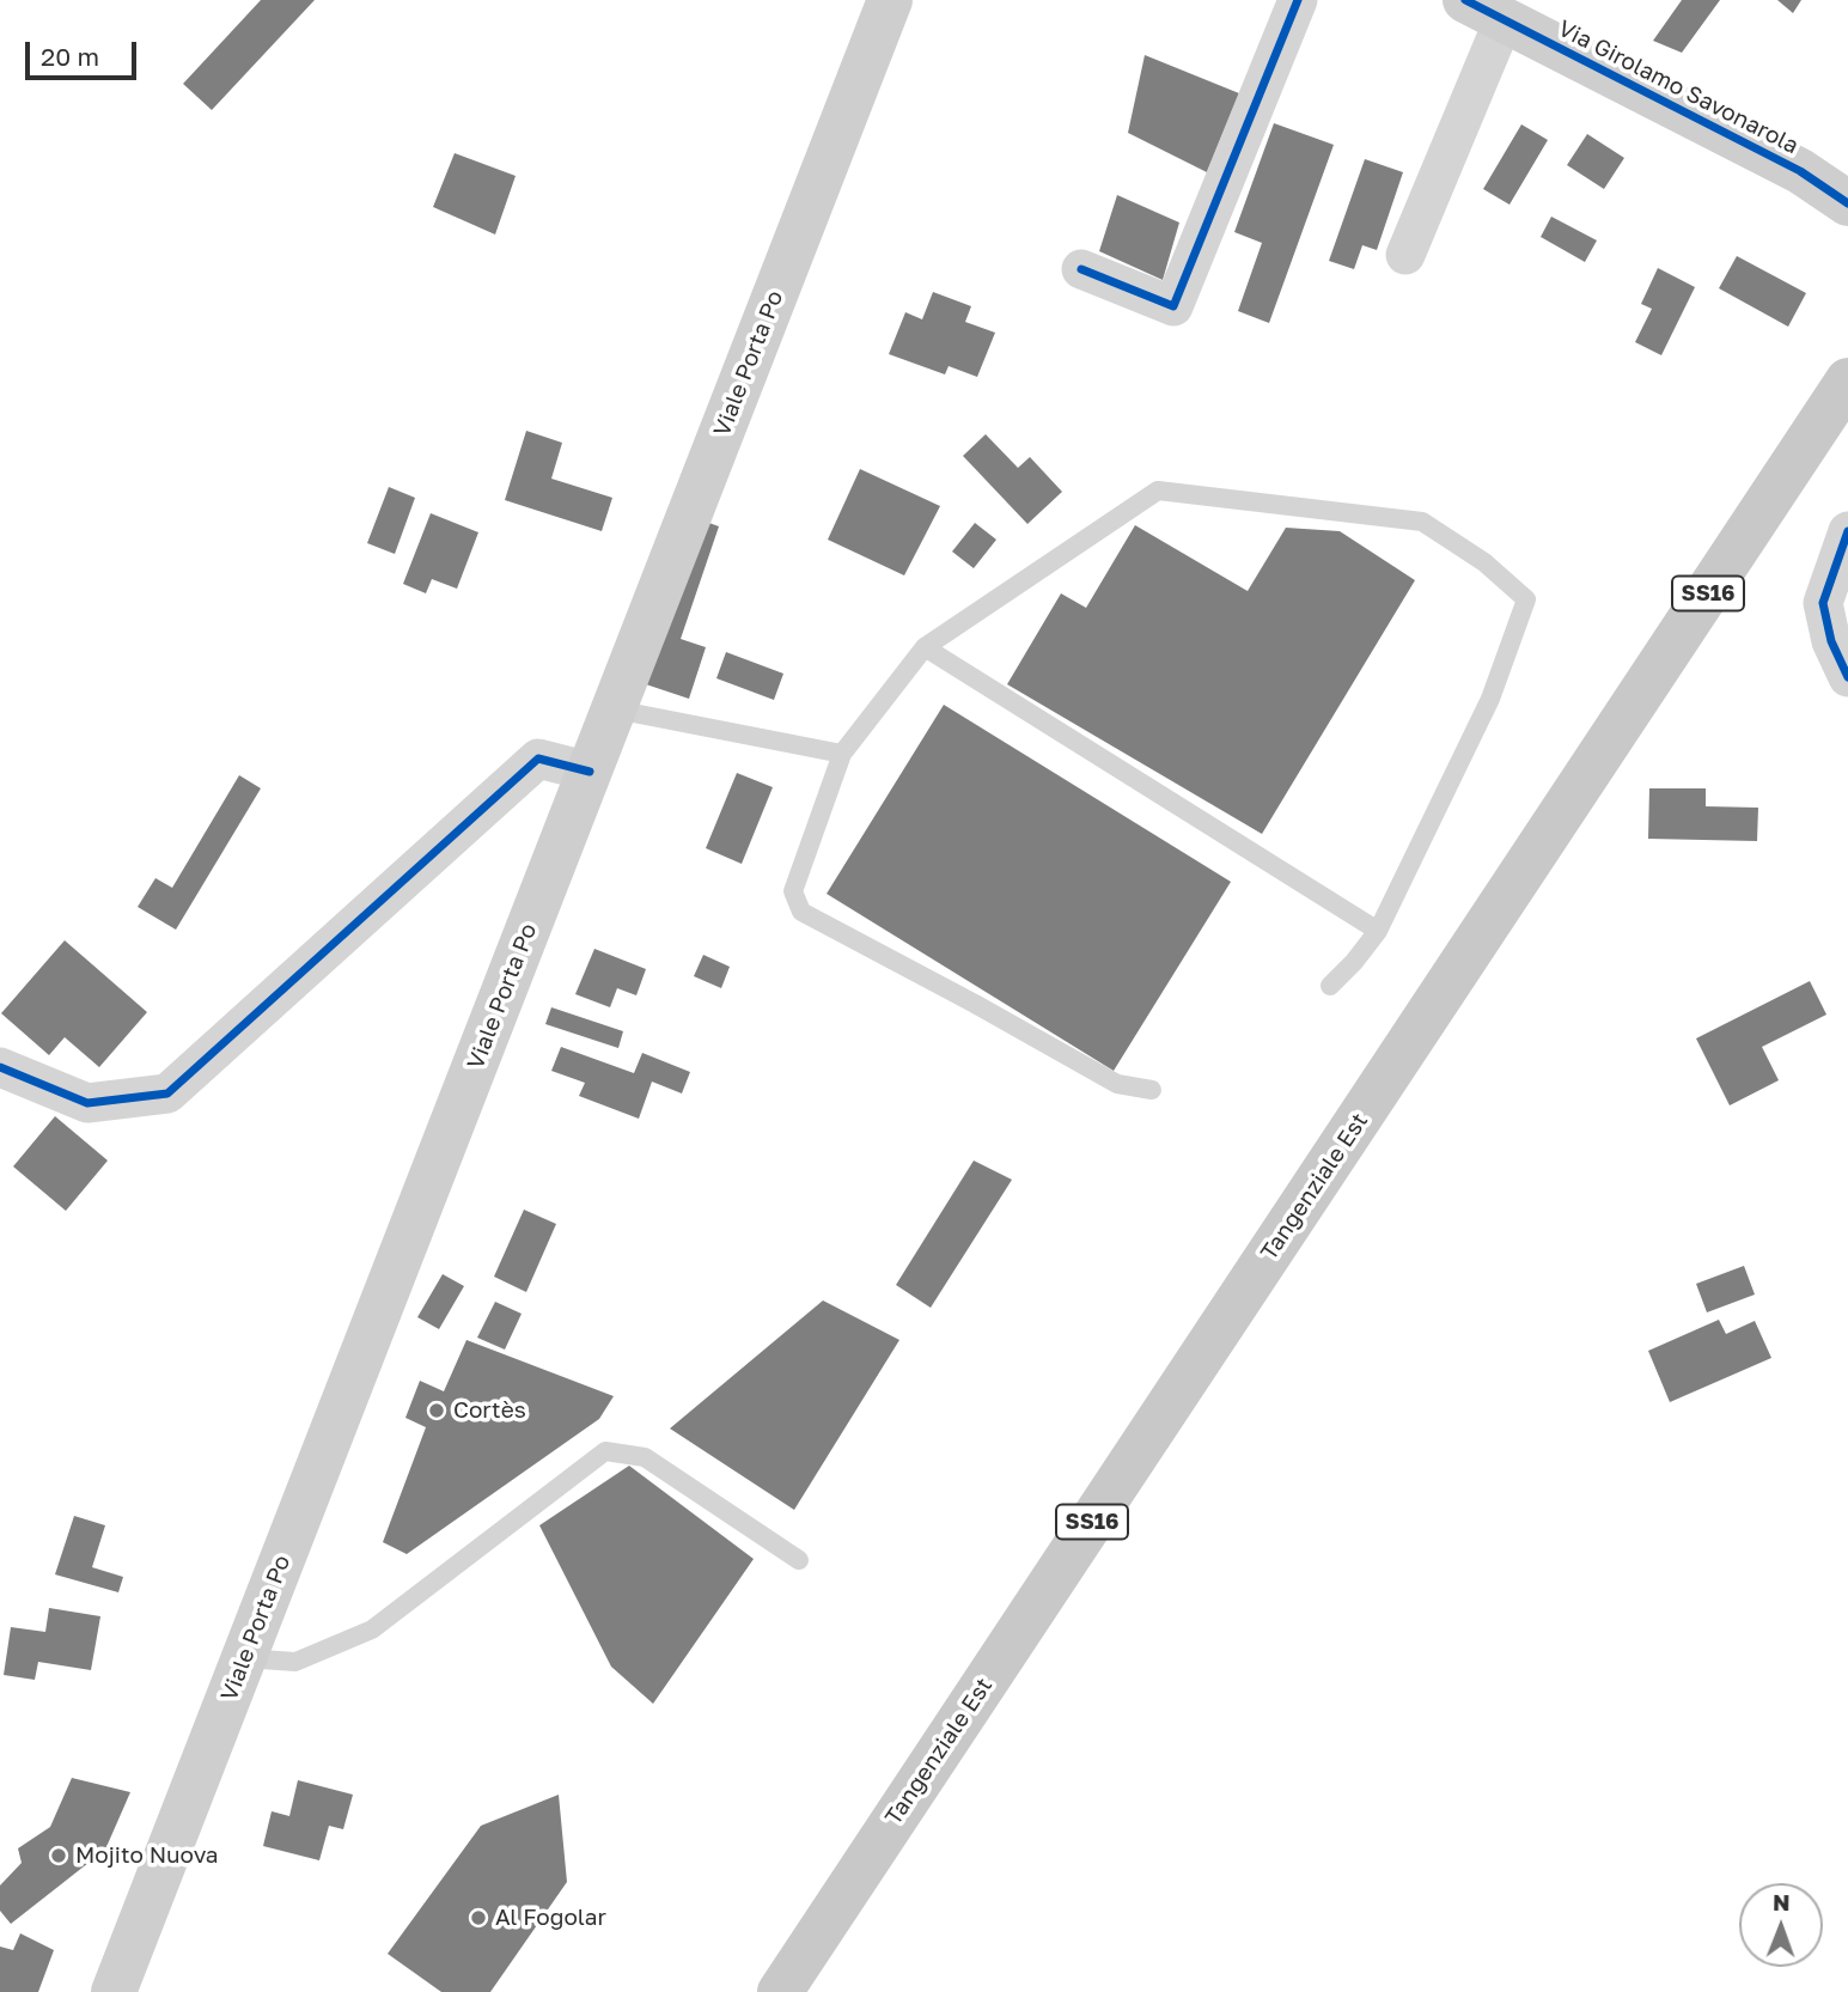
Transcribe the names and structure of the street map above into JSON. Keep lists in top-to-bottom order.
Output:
{
  "streets": {
    "main road": [
      "Via Girolamo Savonarola",
      "Viale Porta Po",
      "SS16",
      "Tangenziale Est"
    ]
  },
  "places": ["Cortès", "Mojito Nuova", "Al Fogolar"],
  "scale_bar": "20 m",
  "north": "top"
}
